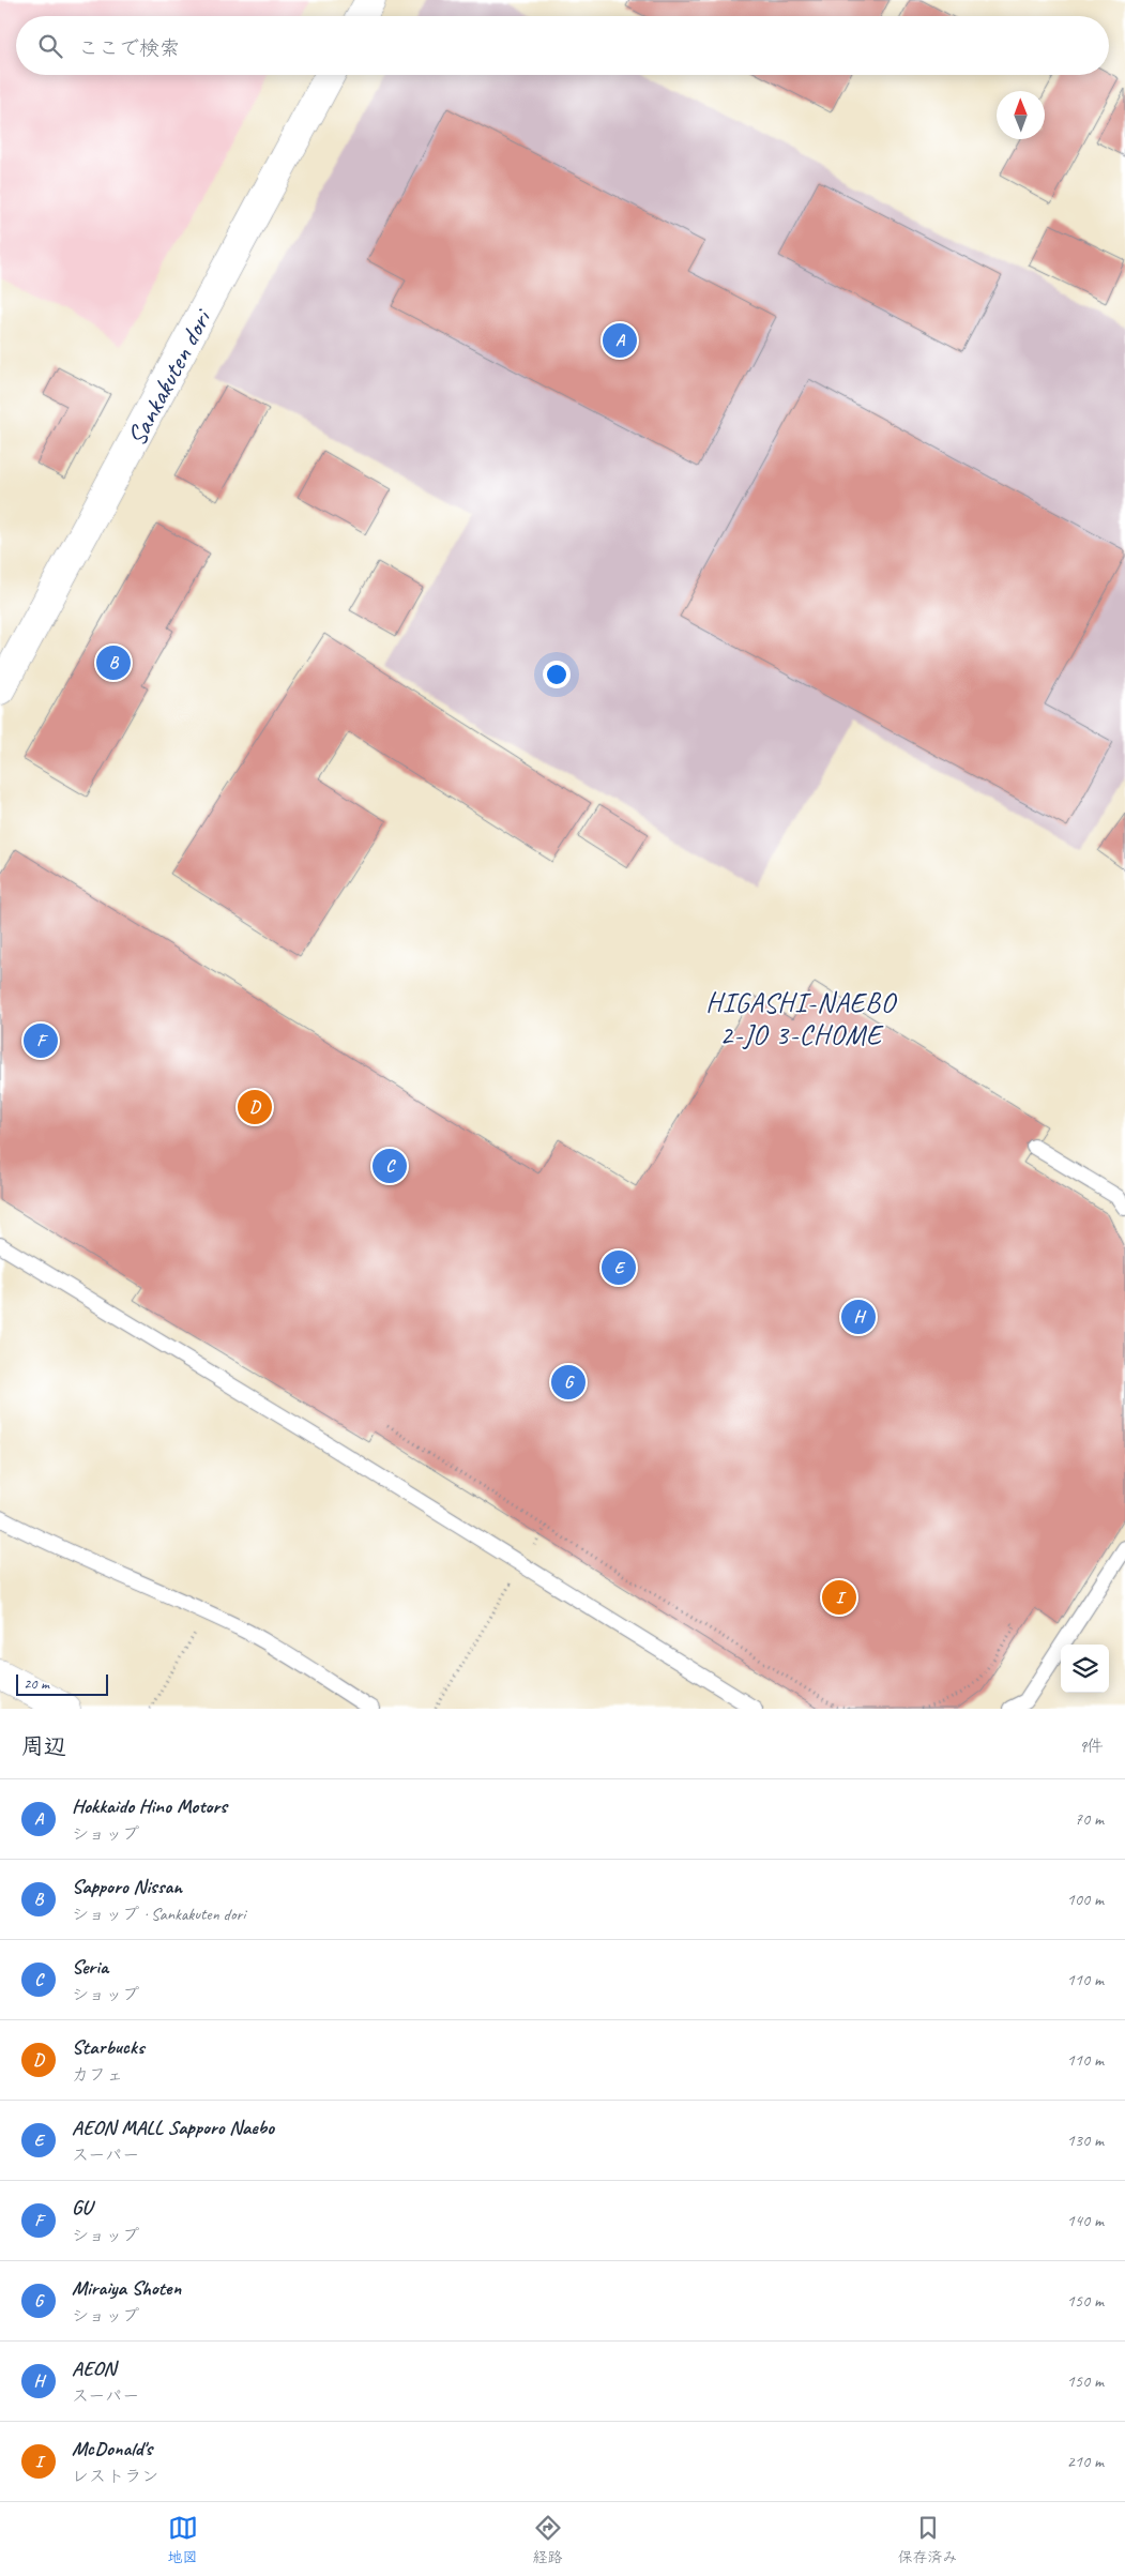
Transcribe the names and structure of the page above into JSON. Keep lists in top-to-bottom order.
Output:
{
  "streets": {
    "street": ["Sankakuten dori"]
  },
  "districts": ["HIGASHI-NAEBO 2-JO 3-CHOME"],
  "scale_bar": "20 m",
  "north": "top",
  "page": {
    "search": "ここで検索",
    "pins": [
      "A",
      "B",
      "F",
      "D",
      "C",
      "E",
      "H",
      "G",
      "I"
    ],
    "scale": "20 m",
    "heading": ["周辺", "9件"],
    "list": [
      {
        "mark": "A",
        "name": "Hokkaido Hino Motors",
        "note": "ショップ",
        "value": "70 m"
      },
      {
        "mark": "B",
        "name": "Sapporo Nissan",
        "note": "ショップ · Sankakuten dori",
        "value": "100 m"
      },
      {
        "mark": "C",
        "name": "Seria",
        "note": "ショップ",
        "value": "110 m"
      },
      {
        "mark": "D",
        "name": "Starbucks",
        "note": "カフェ",
        "value": "110 m"
      },
      {
        "mark": "E",
        "name": "AEON MALL Sapporo Naebo",
        "note": "スーパー",
        "value": "130 m"
      },
      {
        "mark": "F",
        "name": "GU",
        "note": "ショップ",
        "value": "140 m"
      },
      {
        "mark": "G",
        "name": "Miraiya Shoten",
        "note": "ショップ",
        "value": "150 m"
      },
      {
        "mark": "H",
        "name": "AEON",
        "note": "スーパー",
        "value": "150 m"
      },
      {
        "mark": "I",
        "name": "McDonald's",
        "note": "レストラン",
        "value": "210 m"
      }
    ],
    "nav": ["地図", "経路", "保存済み"]
  }
}
